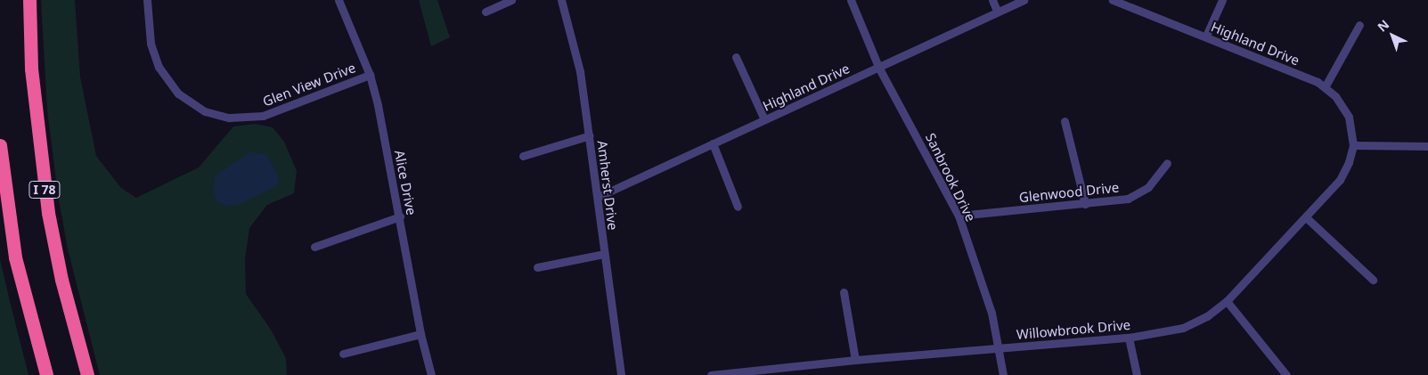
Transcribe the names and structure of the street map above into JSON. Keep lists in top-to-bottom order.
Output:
{
  "streets": {
    "highway": ["I 78"],
    "street": [
      "Highland Drive",
      "Glen View Drive",
      "Sanbrook Drive",
      "Alice Drive",
      "Amherst Drive",
      "Glenwood Drive",
      "Willowbrook Drive"
    ]
  },
  "crossings": [
    ["Highland Drive", "Sanbrook Drive"],
    ["Highland Drive", "Amherst Drive"],
    ["Highland Drive", "Willowbrook Drive"],
    ["Glen View Drive", "Alice Drive"],
    ["Sanbrook Drive", "Glenwood Drive"],
    ["Sanbrook Drive", "Willowbrook Drive"]
  ],
  "north": "top left"
}
